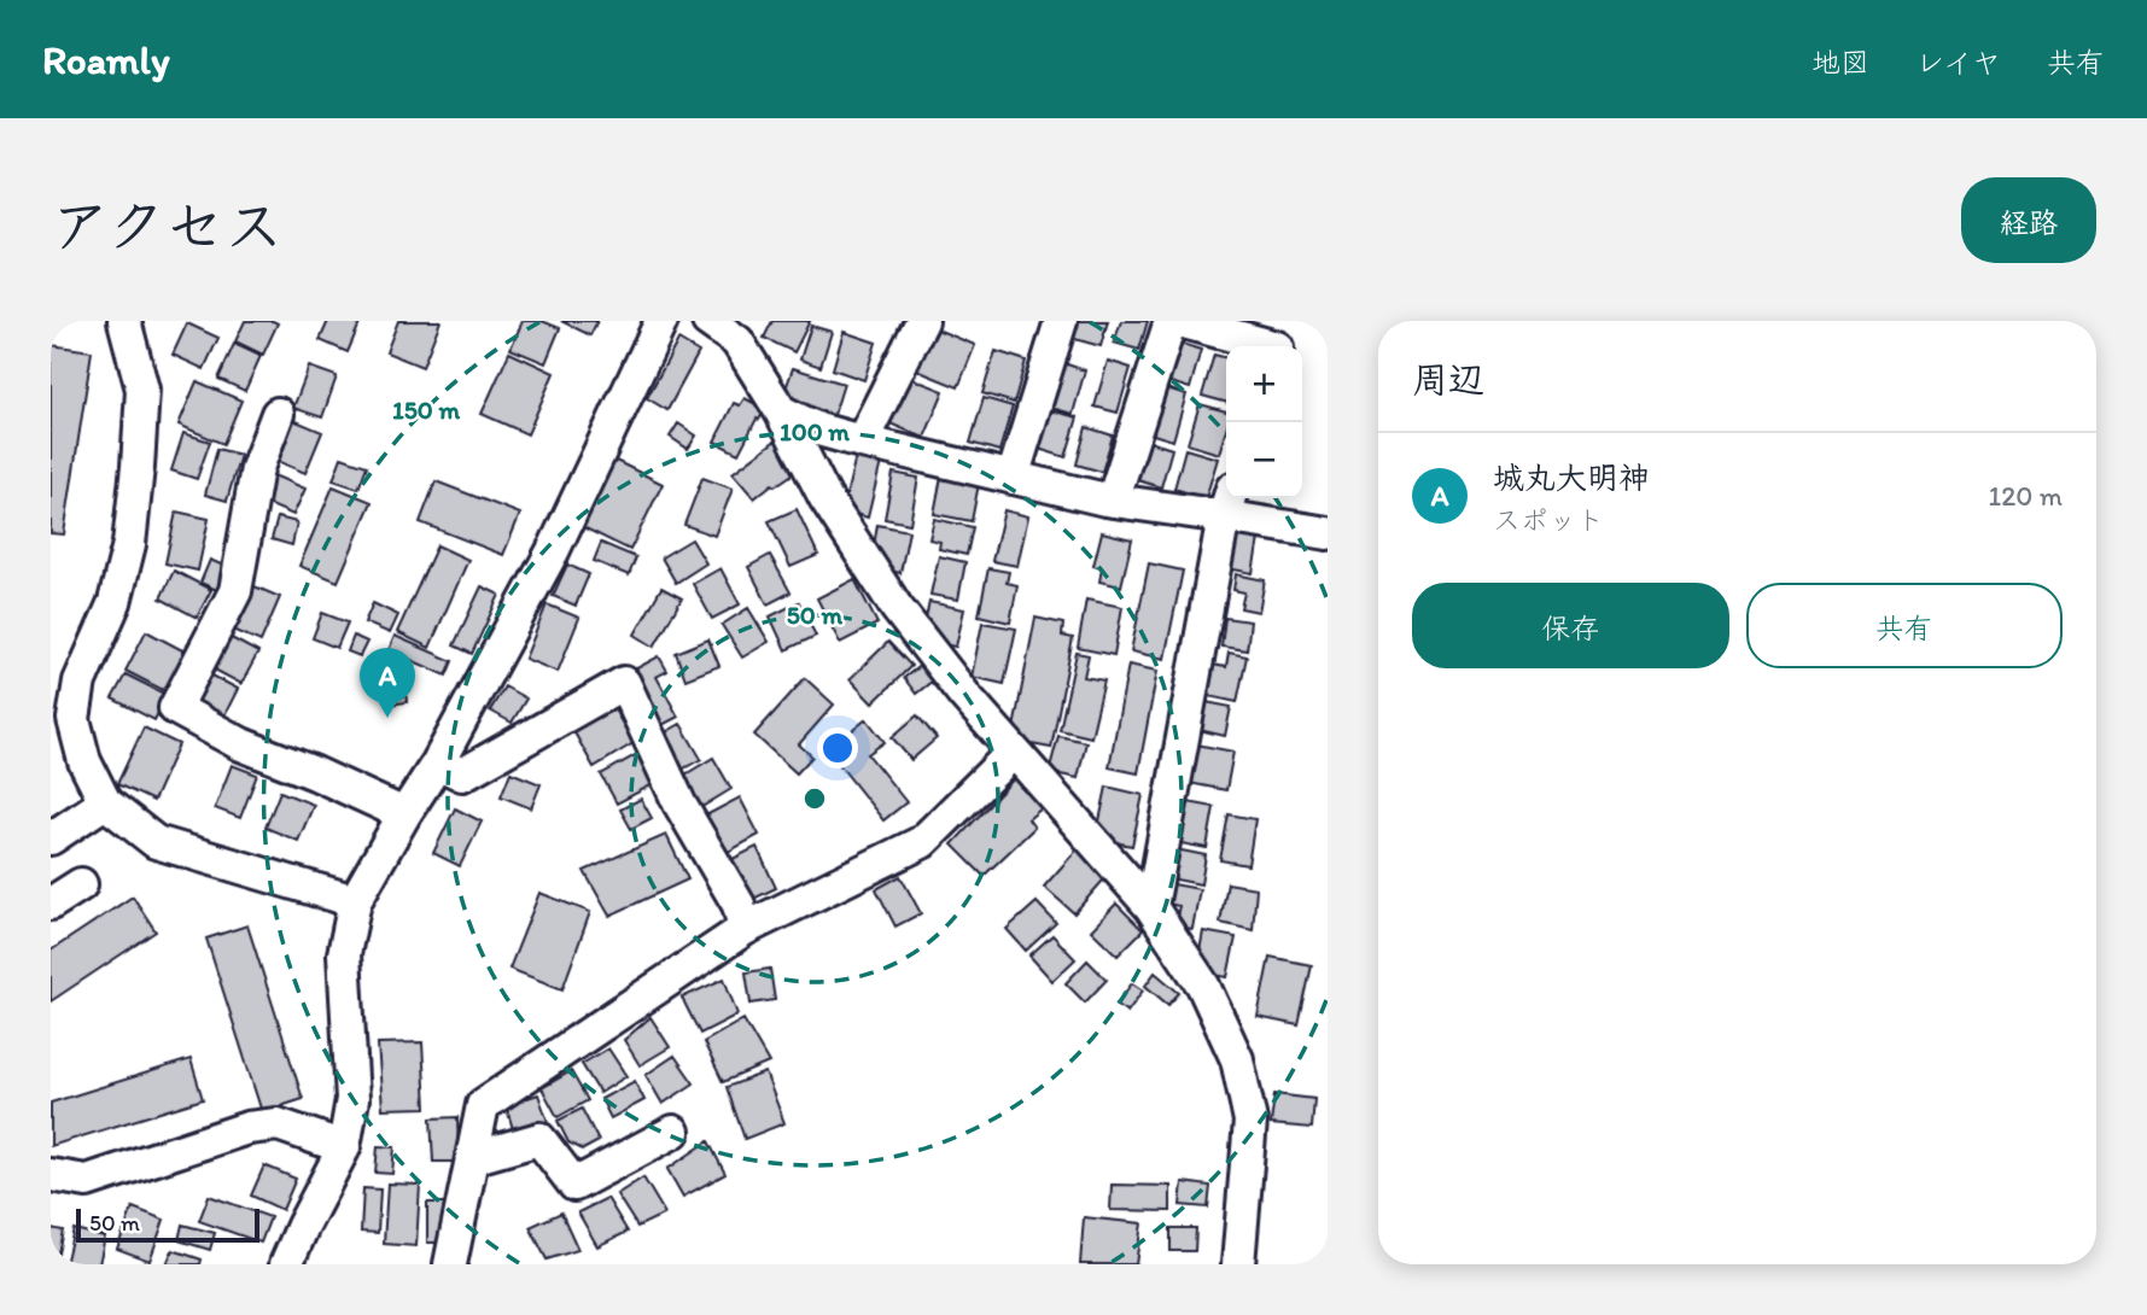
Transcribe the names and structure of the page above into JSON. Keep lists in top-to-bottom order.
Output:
{
  "scale_bar": "50 m",
  "page": {
    "header": "Roamly",
    "nav": ["地図", "レイヤ", "共有"],
    "title": "アクセス",
    "buttons": [
      "経路",
      ["保存", "共有"]
    ],
    "heading": "周辺",
    "map_buttons": ["+", "−"],
    "list": [
      {
        "mark": "A",
        "name": "城丸大明神",
        "note": "スポット",
        "value": "120 m"
      }
    ],
    "pins": "A",
    "scale": "50 m"
  },
  "rings": ["150 m", "100 m", "50 m"]
}
